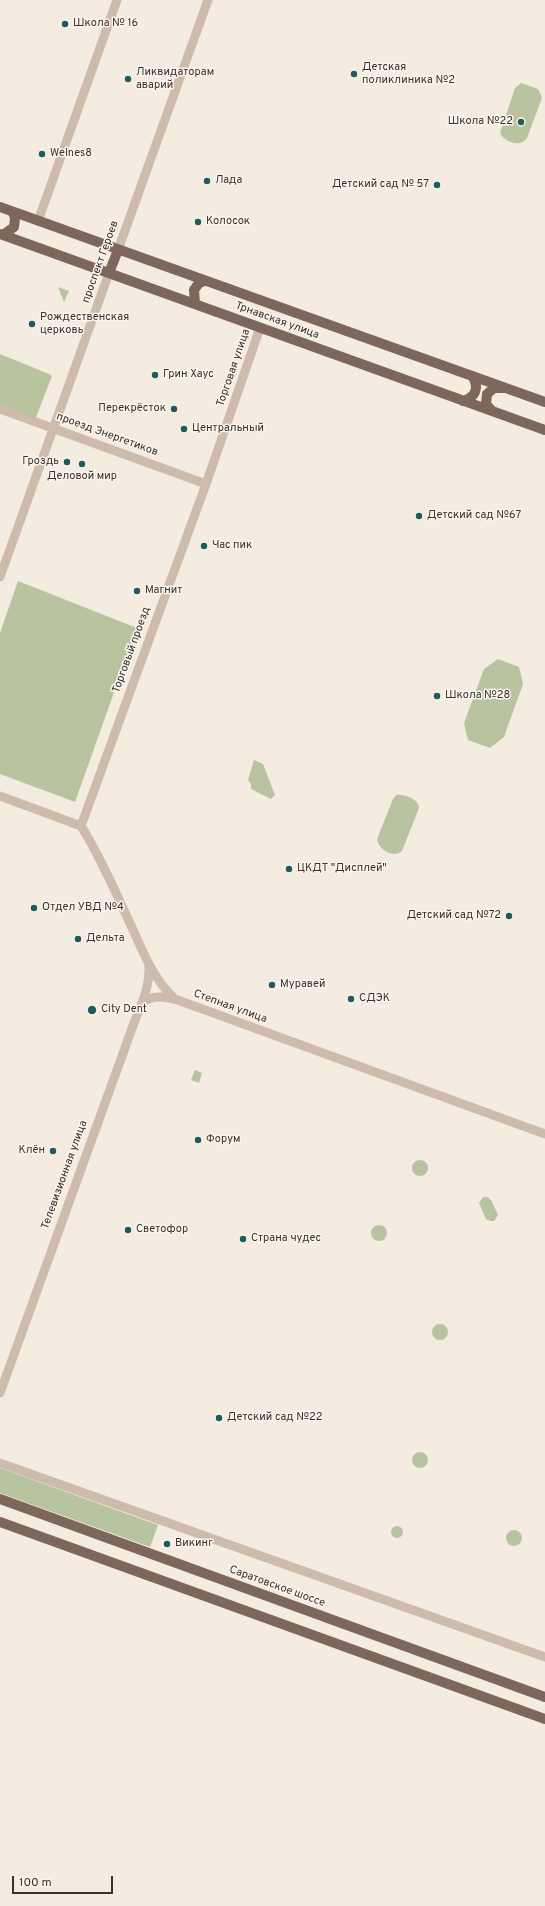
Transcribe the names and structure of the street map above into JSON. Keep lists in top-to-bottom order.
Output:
{
  "streets": {
    "main road": ["проспект Героев", "Трнавская улица", "Саратовское шоссе"],
    "street": [
      "Торговая улица",
      "проезд Энергетиков",
      "Торговый проезд",
      "Степная улица",
      "Телевизионная улица"
    ]
  },
  "crossings": [
    ["проспект Героев", "Трнавская улица"],
    ["проспект Героев", "проезд Энергетиков"],
    ["Трнавская улица", "Торговая улица"],
    ["Торговая улица", "проезд Энергетиков"],
    ["Торговая улица", "Торговый проезд"],
    ["проезд Энергетиков", "Торговый проезд"],
    ["Торговый проезд", "Степная улица"],
    ["Степная улица", "Телевизионная улица"]
  ],
  "places": [
    "Школа № 16",
    "Детская поликлиника №2",
    "Ликвидаторам аварий",
    "Школа №22",
    "Welnes8",
    "Лада",
    "Детский сад № 57",
    "Колосок",
    "Рождественская церковь",
    "Грин Хаус",
    "Перекрёсток",
    "Центральный",
    "Гроздь",
    "Деловой мир",
    "Детский сад №67",
    "Час пик",
    "Магнит",
    "Школа №28",
    "ЦКДТ \"Дисплей\"",
    "Отдел УВД №4",
    "Детский сад №72",
    "Дельта",
    "Муравей",
    "СДЭК",
    "City Dent",
    "Форум",
    "Клён",
    "Светофор",
    "Страна чудес",
    "Детский сад №22",
    "Викинг"
  ],
  "scale_bar": "100 m"
}
